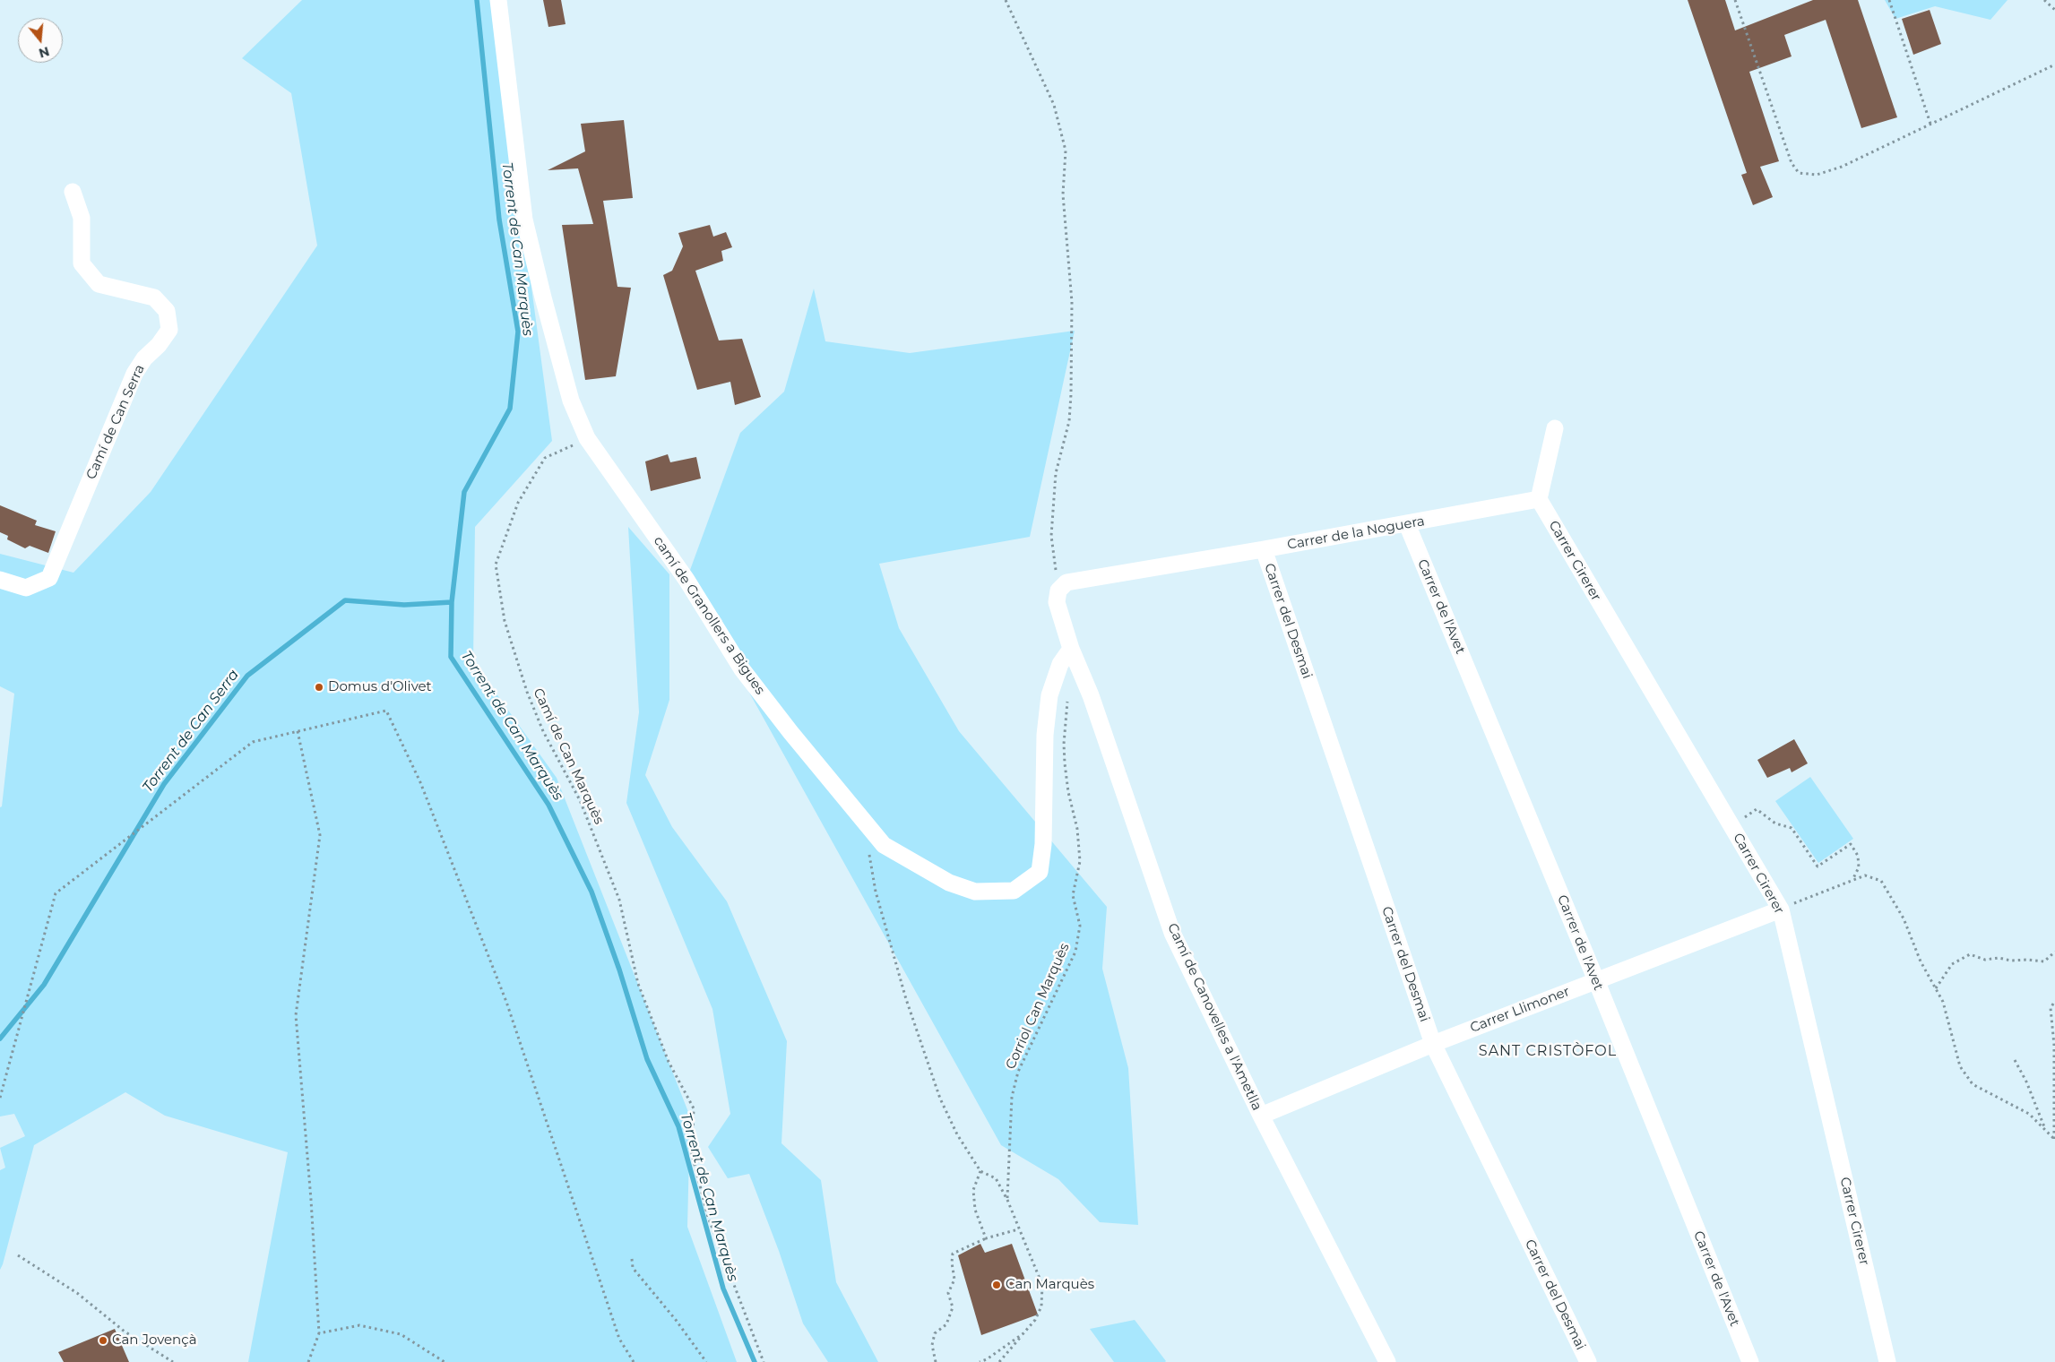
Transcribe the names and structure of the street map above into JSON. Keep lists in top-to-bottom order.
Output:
{
  "streets": {
    "street": [
      "Camí de Can Serra",
      "Carrer de la Noguera",
      "Carrer Cirerer",
      "Carrer de l'Avet",
      "camí de Granollers a Bigues",
      "Carrer del Desmai",
      "Carrer Llimoner",
      "Camí de Canovelles a l'Ametlla"
    ],
    "path": ["Camí de Can Marquès", "Corriol Can Marquès"]
  },
  "crossings": [
    ["Carrer de la Noguera", "Carrer Cirerer"],
    ["Carrer de la Noguera", "Carrer de l'Avet"],
    ["Carrer de la Noguera", "Carrer del Desmai"],
    ["Carrer de la Noguera", "Camí de Canovelles a l'Ametlla"],
    ["Carrer Cirerer", "Carrer Llimoner"],
    ["Carrer de l'Avet", "Carrer Llimoner"],
    ["camí de Granollers a Bigues", "Camí de Can Marquès"],
    ["camí de Granollers a Bigues", "Camí de Canovelles a l'Ametlla"],
    ["Carrer del Desmai", "Carrer Llimoner"],
    ["Carrer Llimoner", "Camí de Canovelles a l'Ametlla"]
  ],
  "districts": ["SANT CRISTÒFOL"],
  "water": ["Torrent de Can Marquès", "Torrent de Can Serra"],
  "places": ["Domus d'Olivet", "Can Marquès", "Can Jovençà"],
  "north": "bottom"
}
